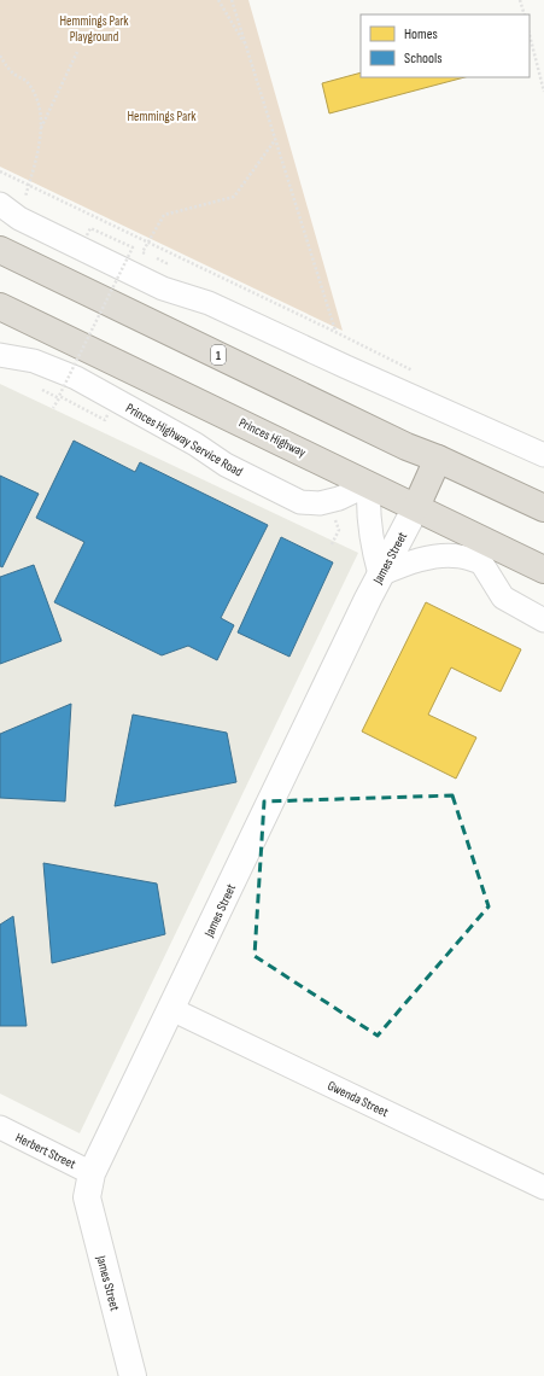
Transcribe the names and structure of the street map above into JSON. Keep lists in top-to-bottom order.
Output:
{
  "streets": {
    "highway": ["1", "Princes Highway", "James Street"],
    "street": ["Princes Highway Service Road", "Gwenda Street", "Herbert Street"]
  },
  "crossings": [
    ["1", "James Street"],
    ["Princes Highway", "Princes Highway Service Road"],
    ["Princes Highway", "James Street"],
    ["James Street", "Gwenda Street"],
    ["James Street", "Herbert Street"]
  ],
  "parks": ["Hemmings Park Playground", "Hemmings Park"],
  "legend": ["Homes", "Schools"]
}
